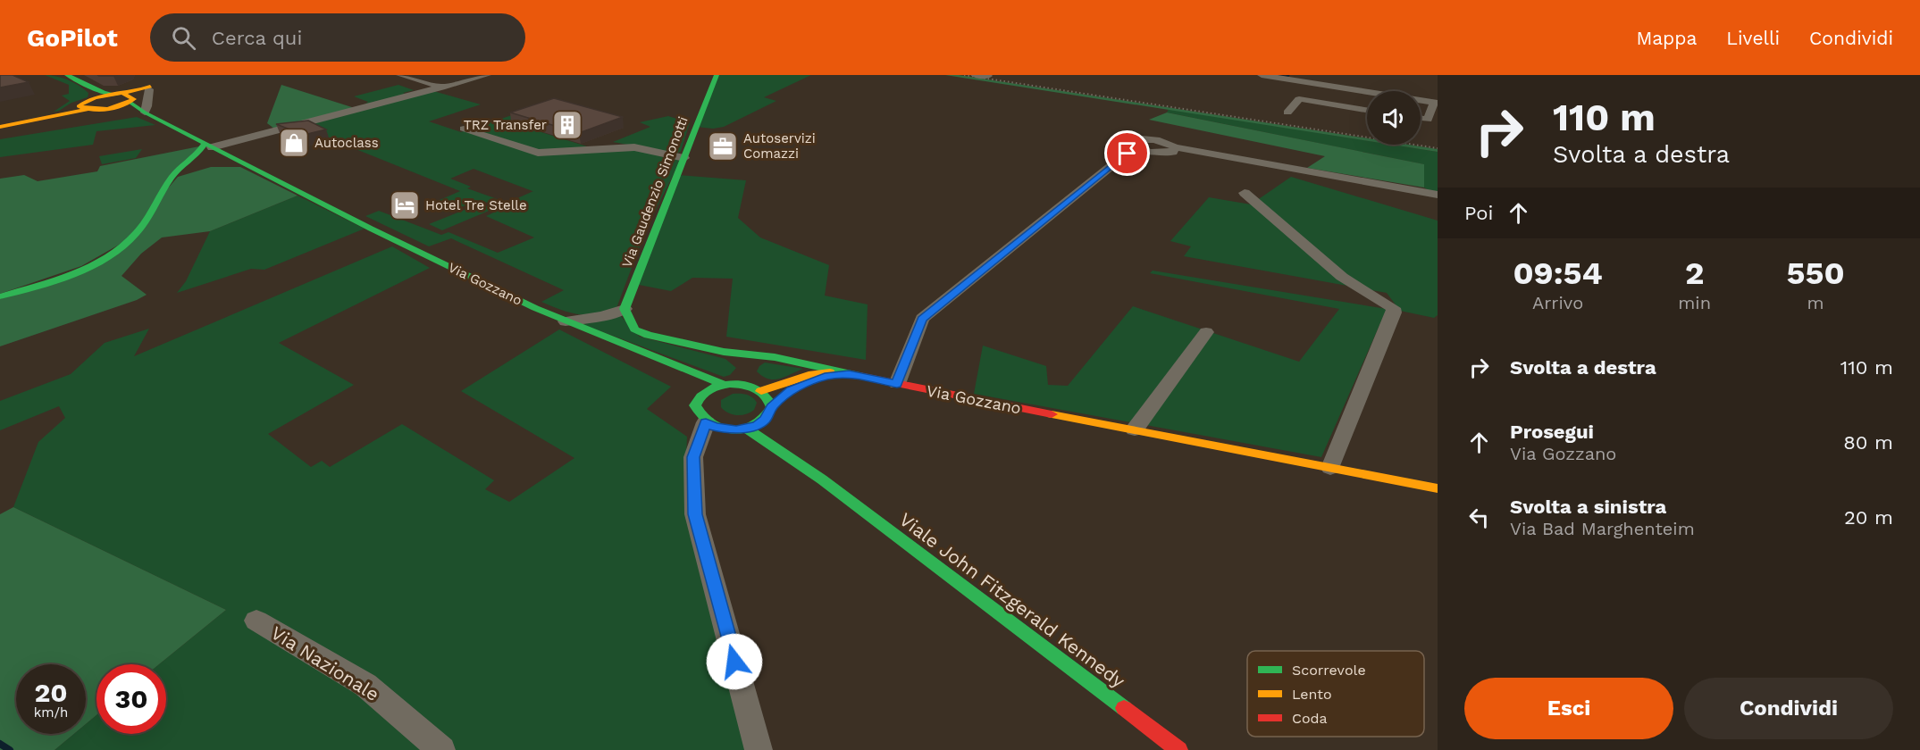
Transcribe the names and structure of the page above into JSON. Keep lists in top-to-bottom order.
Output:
{
  "streets": {
    "street": [
      "Via Gaudenzio Simonotti",
      "Via Gozzano",
      "Viale John Fitzgerald Kennedy",
      "Via Nazionale"
    ]
  },
  "crossings": [
    ["Via Gaudenzio Simonotti", "Via Gozzano"],
    ["Via Gozzano", "Viale John Fitzgerald Kennedy"]
  ],
  "places": {
    "building": ["TRZ Transfer"],
    "shop": ["Autoclass"],
    "office": ["Autoservizi Comazzi"],
    "hotel": ["Hotel Tre Stelle"]
  },
  "legend": ["Scorrevole", "Lento", "Coda"],
  "page": {
    "header": "GoPilot",
    "search": "Cerca qui",
    "nav": ["Mappa", "Livelli", "Condividi"],
    "turn": ["110 m", "Svolta a destra"],
    "then": "Poi",
    "eta": [
      "09:54",
      "Arrivo",
      "2",
      "min",
      "550",
      "m"
    ],
    "list": [
      {
        "name": "Svolta a destra",
        "value": "110 m"
      },
      {
        "name": "Prosegui",
        "note": "Via Gozzano",
        "value": "80 m"
      },
      {
        "name": "Svolta a sinistra",
        "note": "Via Bad Marghenteim",
        "value": "20 m"
      }
    ],
    "speed": "20 km/h",
    "limit": "30",
    "buttons": ["Esci", "Condividi"]
  }
}
